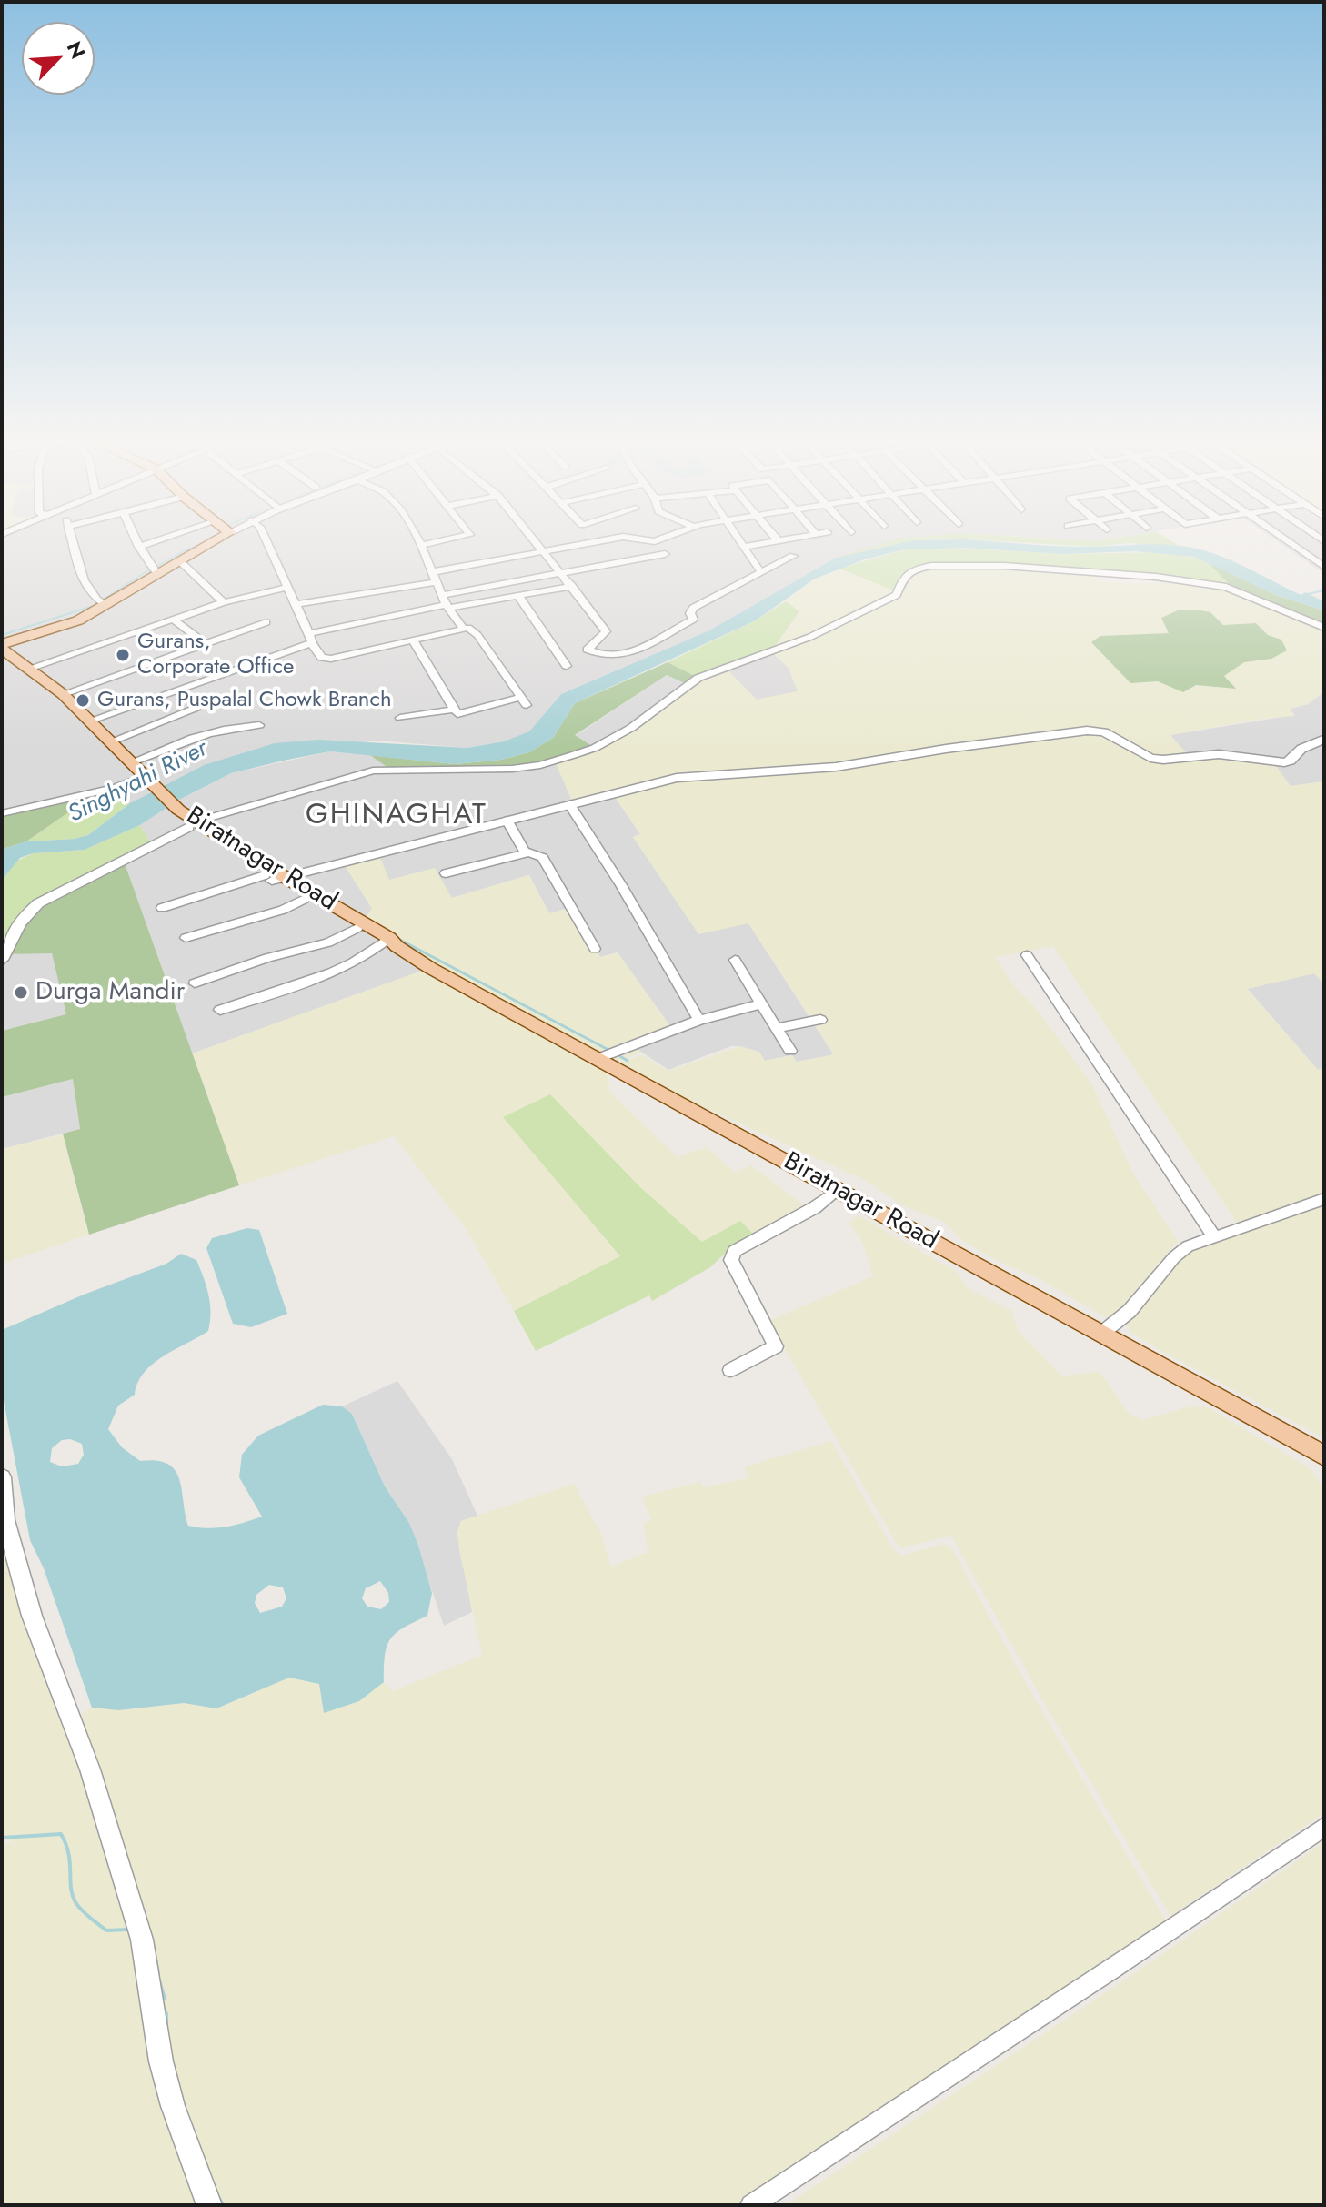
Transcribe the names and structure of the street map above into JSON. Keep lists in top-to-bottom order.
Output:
{
  "streets": {
    "main road": ["Biratnagar Road"]
  },
  "districts": ["GHINAGHAT"],
  "water": ["Singhyahi River"],
  "places": ["Gurans, Corporate Office", "Gurans, Puspalal Chowk Branch", "Durga Mandir"],
  "north": "top right"
}
